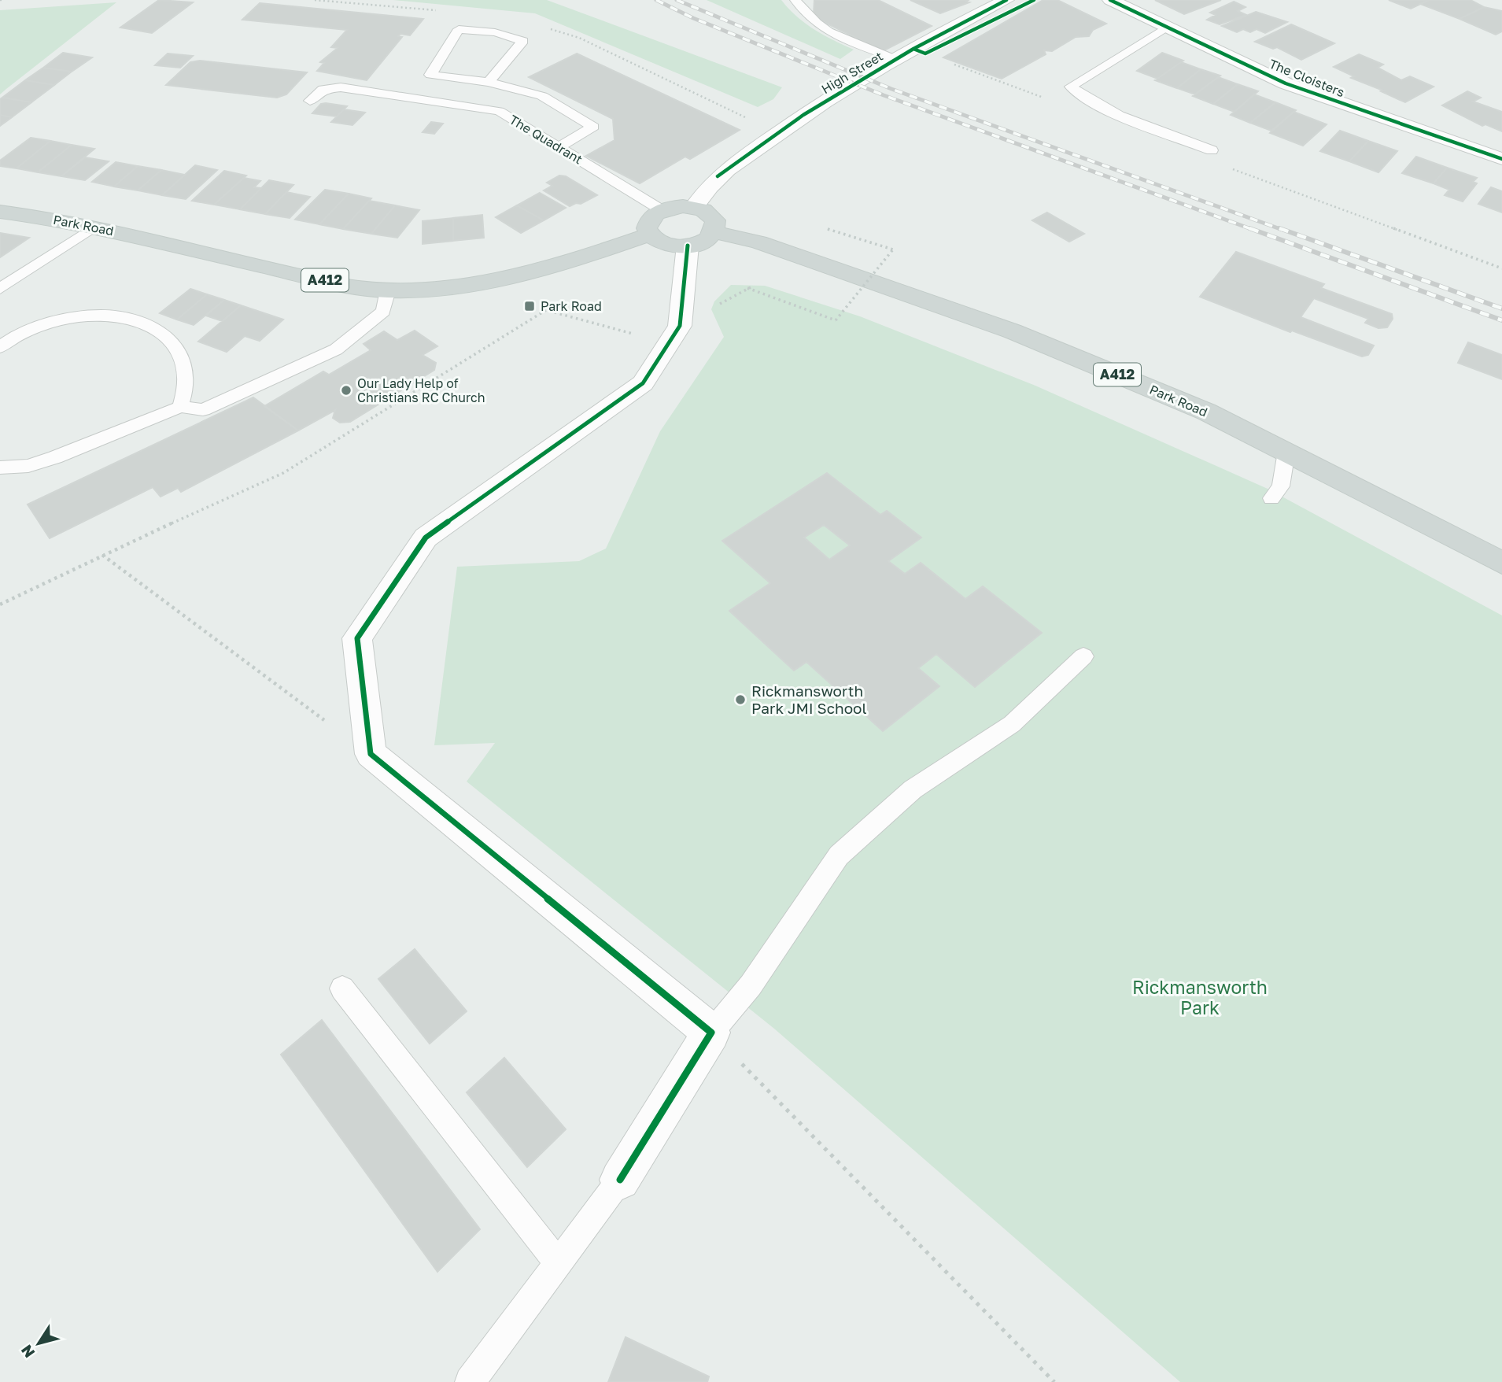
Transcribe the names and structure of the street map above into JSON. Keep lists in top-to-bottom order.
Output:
{
  "streets": {
    "main road": ["Park Road", "A412"],
    "street": ["High Street", "The Cloisters"],
    "lane": ["The Quadrant"]
  },
  "crossings": [
    ["High Street", "The Quadrant"],
    ["High Street", "Park Road"],
    ["The Quadrant", "Park Road"]
  ],
  "parks": ["Rickmansworth Park"],
  "places": {
    "transit": ["Park Road"],
    "other": ["Our Lady Help of Christians RC Church", "Rickmansworth Park JMI School"]
  },
  "north": "bottom left"
}
